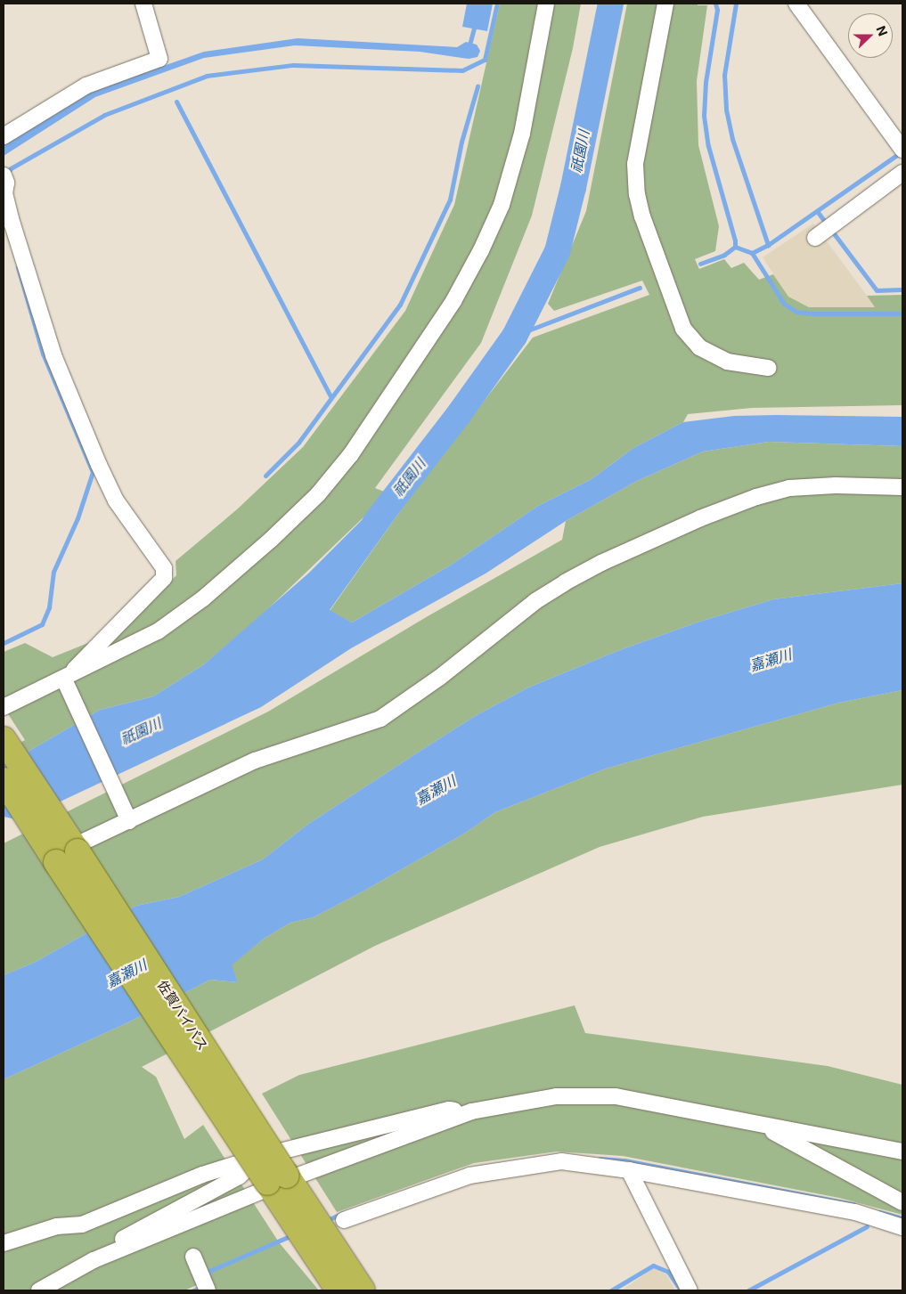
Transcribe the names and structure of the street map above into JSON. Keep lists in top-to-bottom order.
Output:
{
  "streets": {
    "highway": ["佐賀バイパス"]
  },
  "water": ["祇園川", "嘉瀬川"],
  "north": "right"
}
